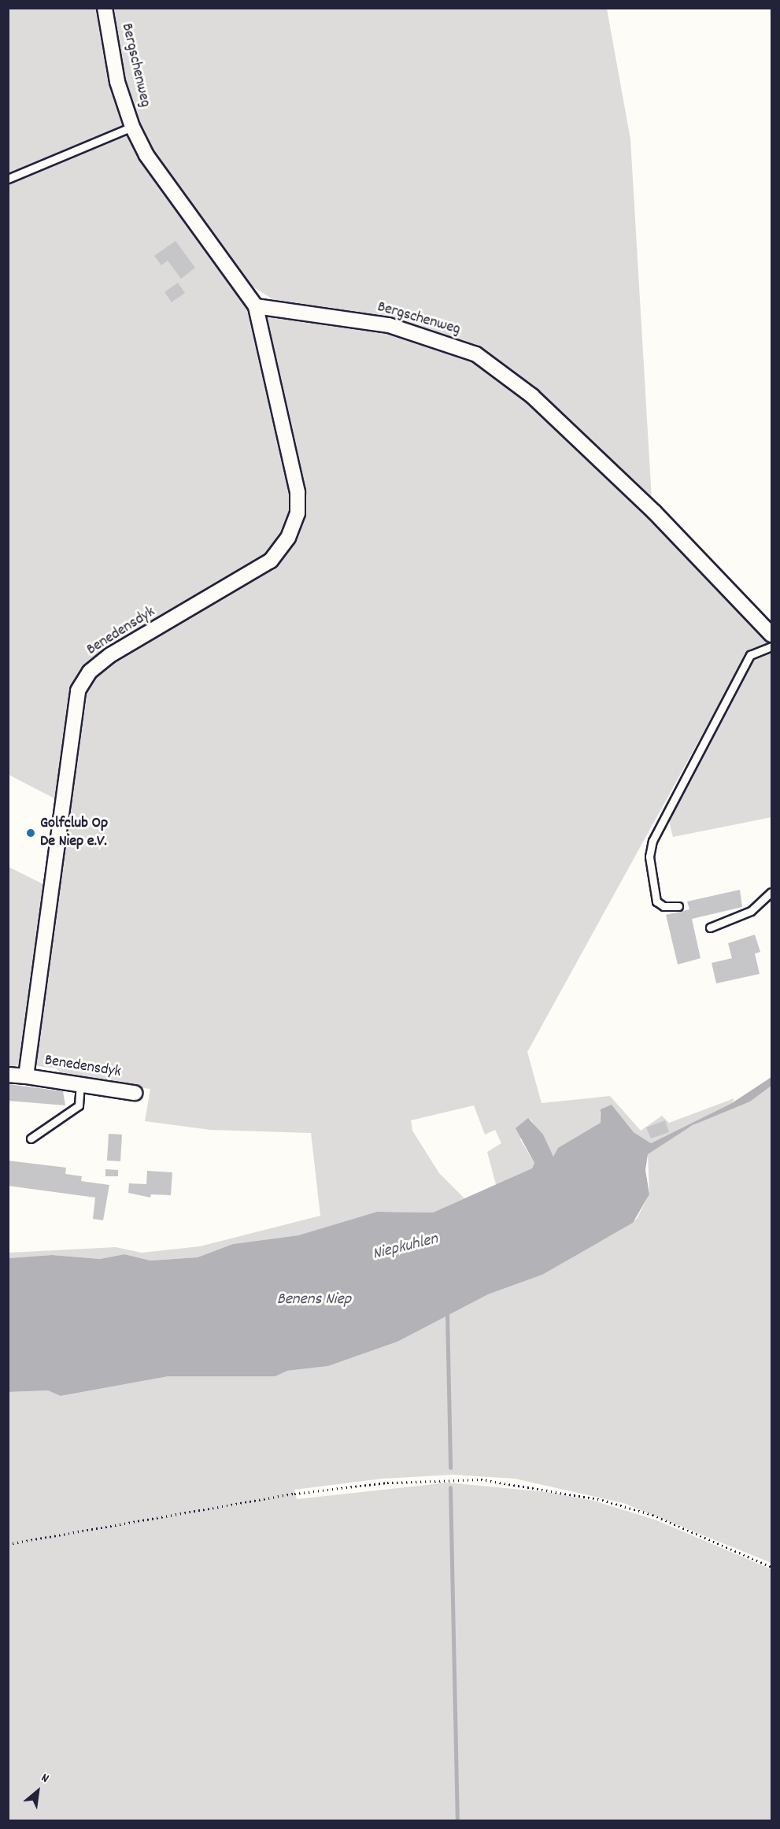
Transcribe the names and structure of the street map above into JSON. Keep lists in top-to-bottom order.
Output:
{
  "streets": {
    "street": ["Bergschenweg", "Benedensdyk"]
  },
  "crossings": [
    ["Bergschenweg", "Benedensdyk"]
  ],
  "water": ["Niepkuhlen", "Benens Niep"],
  "places": ["Golfclub Op De Niep e.V."],
  "north": "top right"
}
